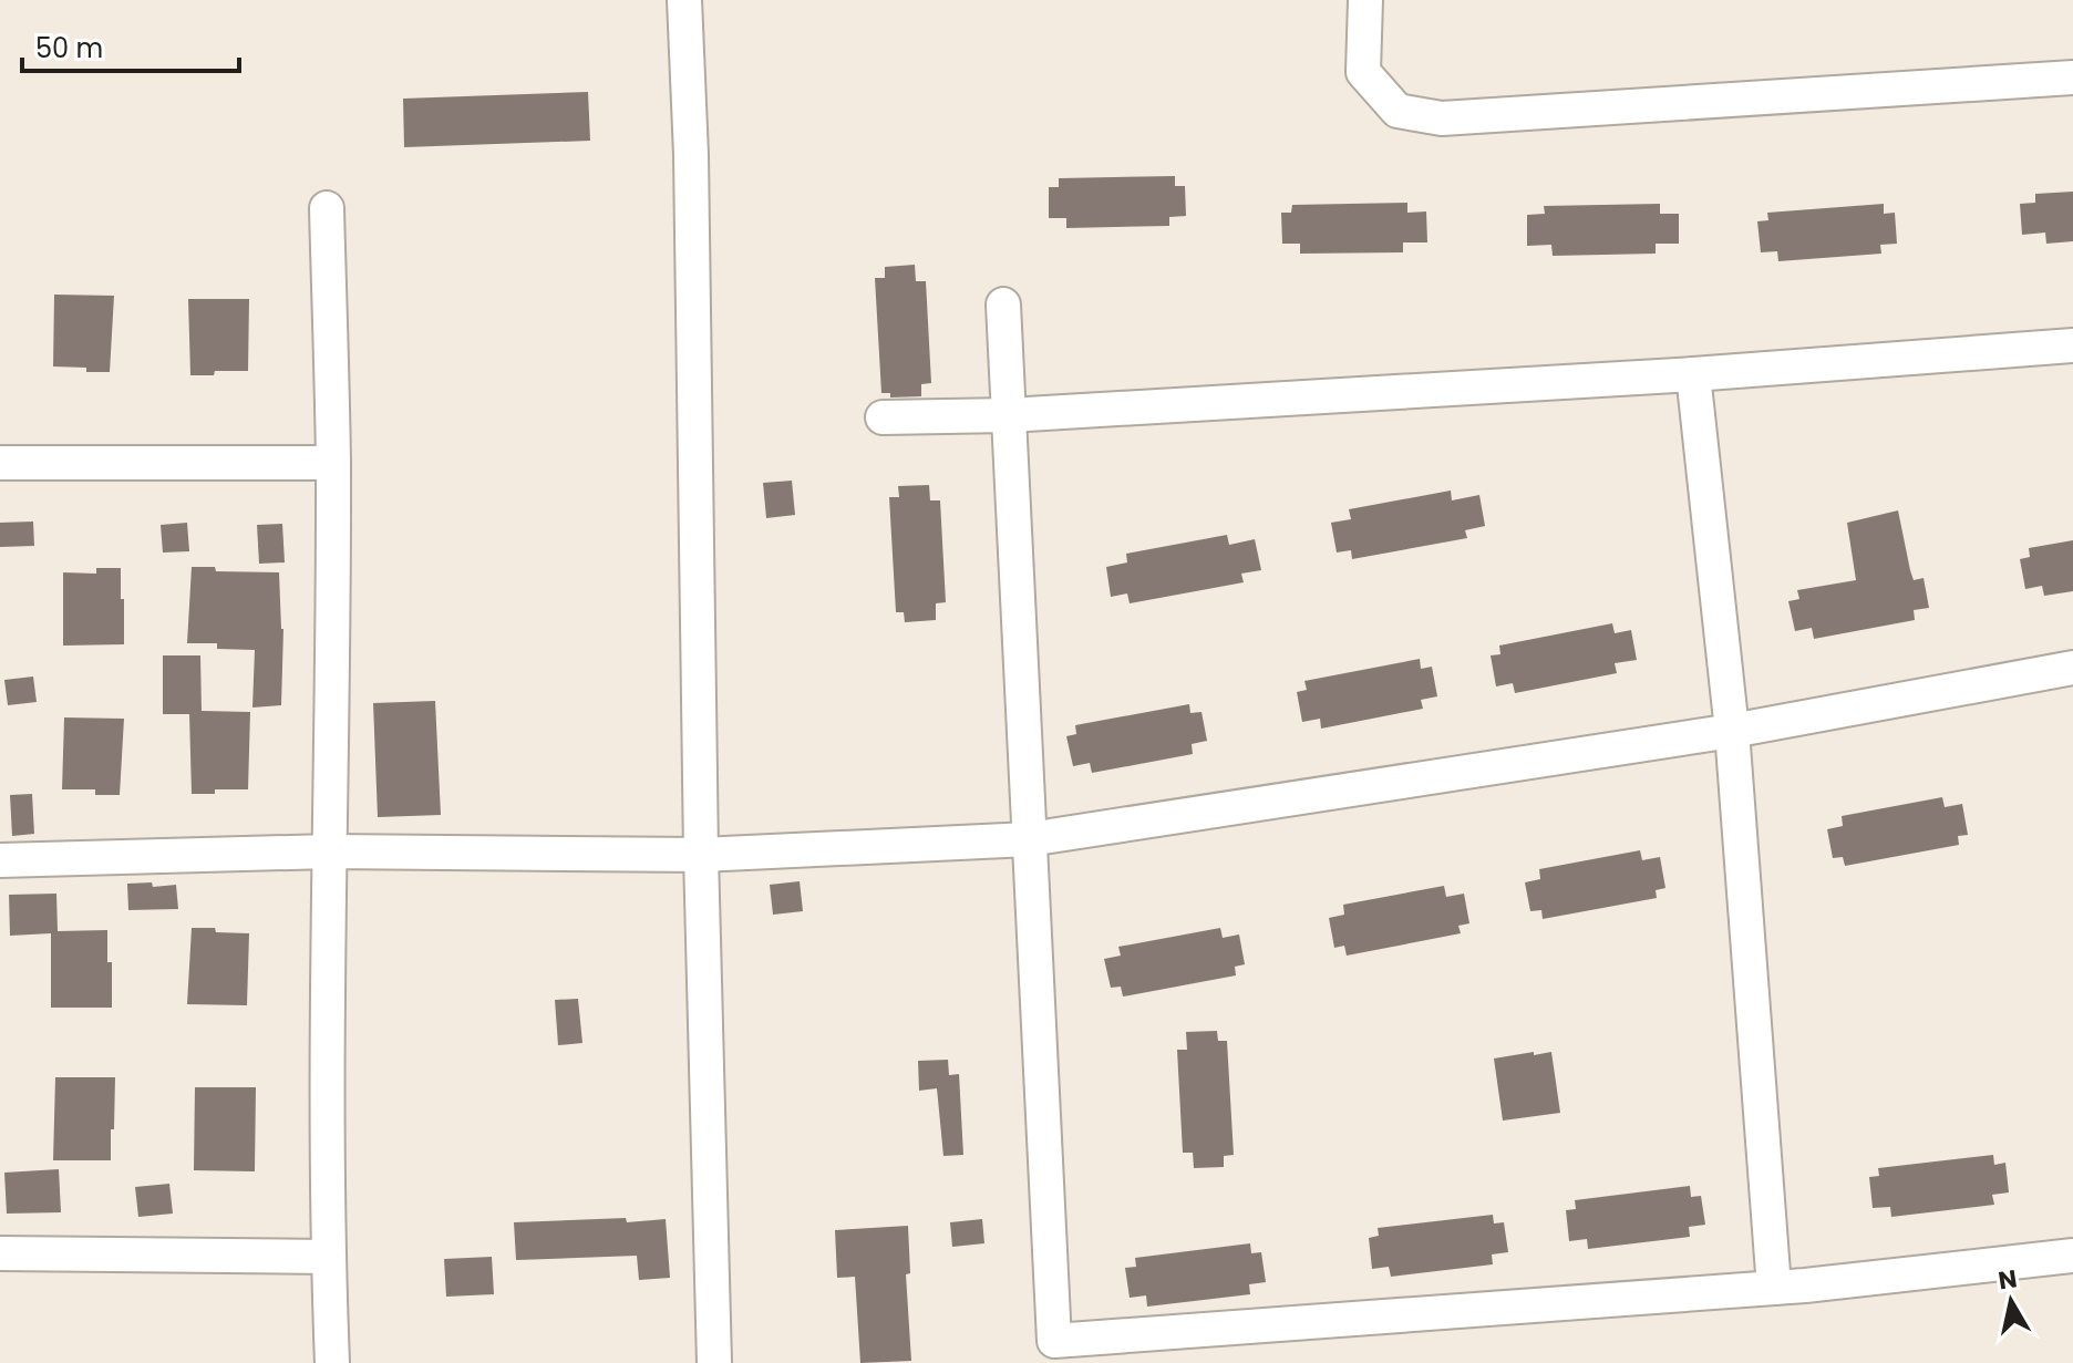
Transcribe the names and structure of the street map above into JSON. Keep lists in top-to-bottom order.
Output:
{
  "scale_bar": "50 m",
  "north": "top"
}
